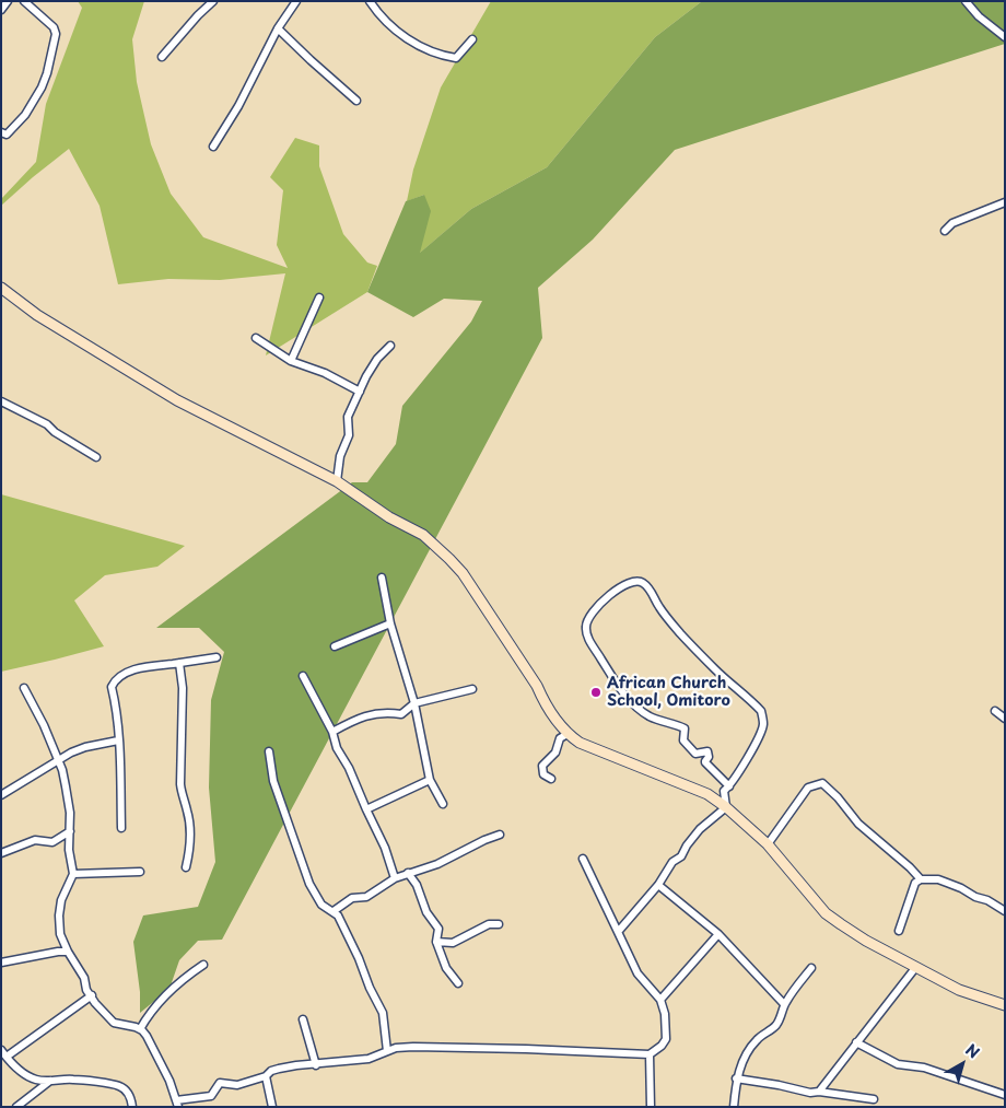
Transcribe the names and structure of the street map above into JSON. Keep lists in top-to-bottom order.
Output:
{
  "places": ["African Church School, Omitoro"],
  "north": "top right"
}
